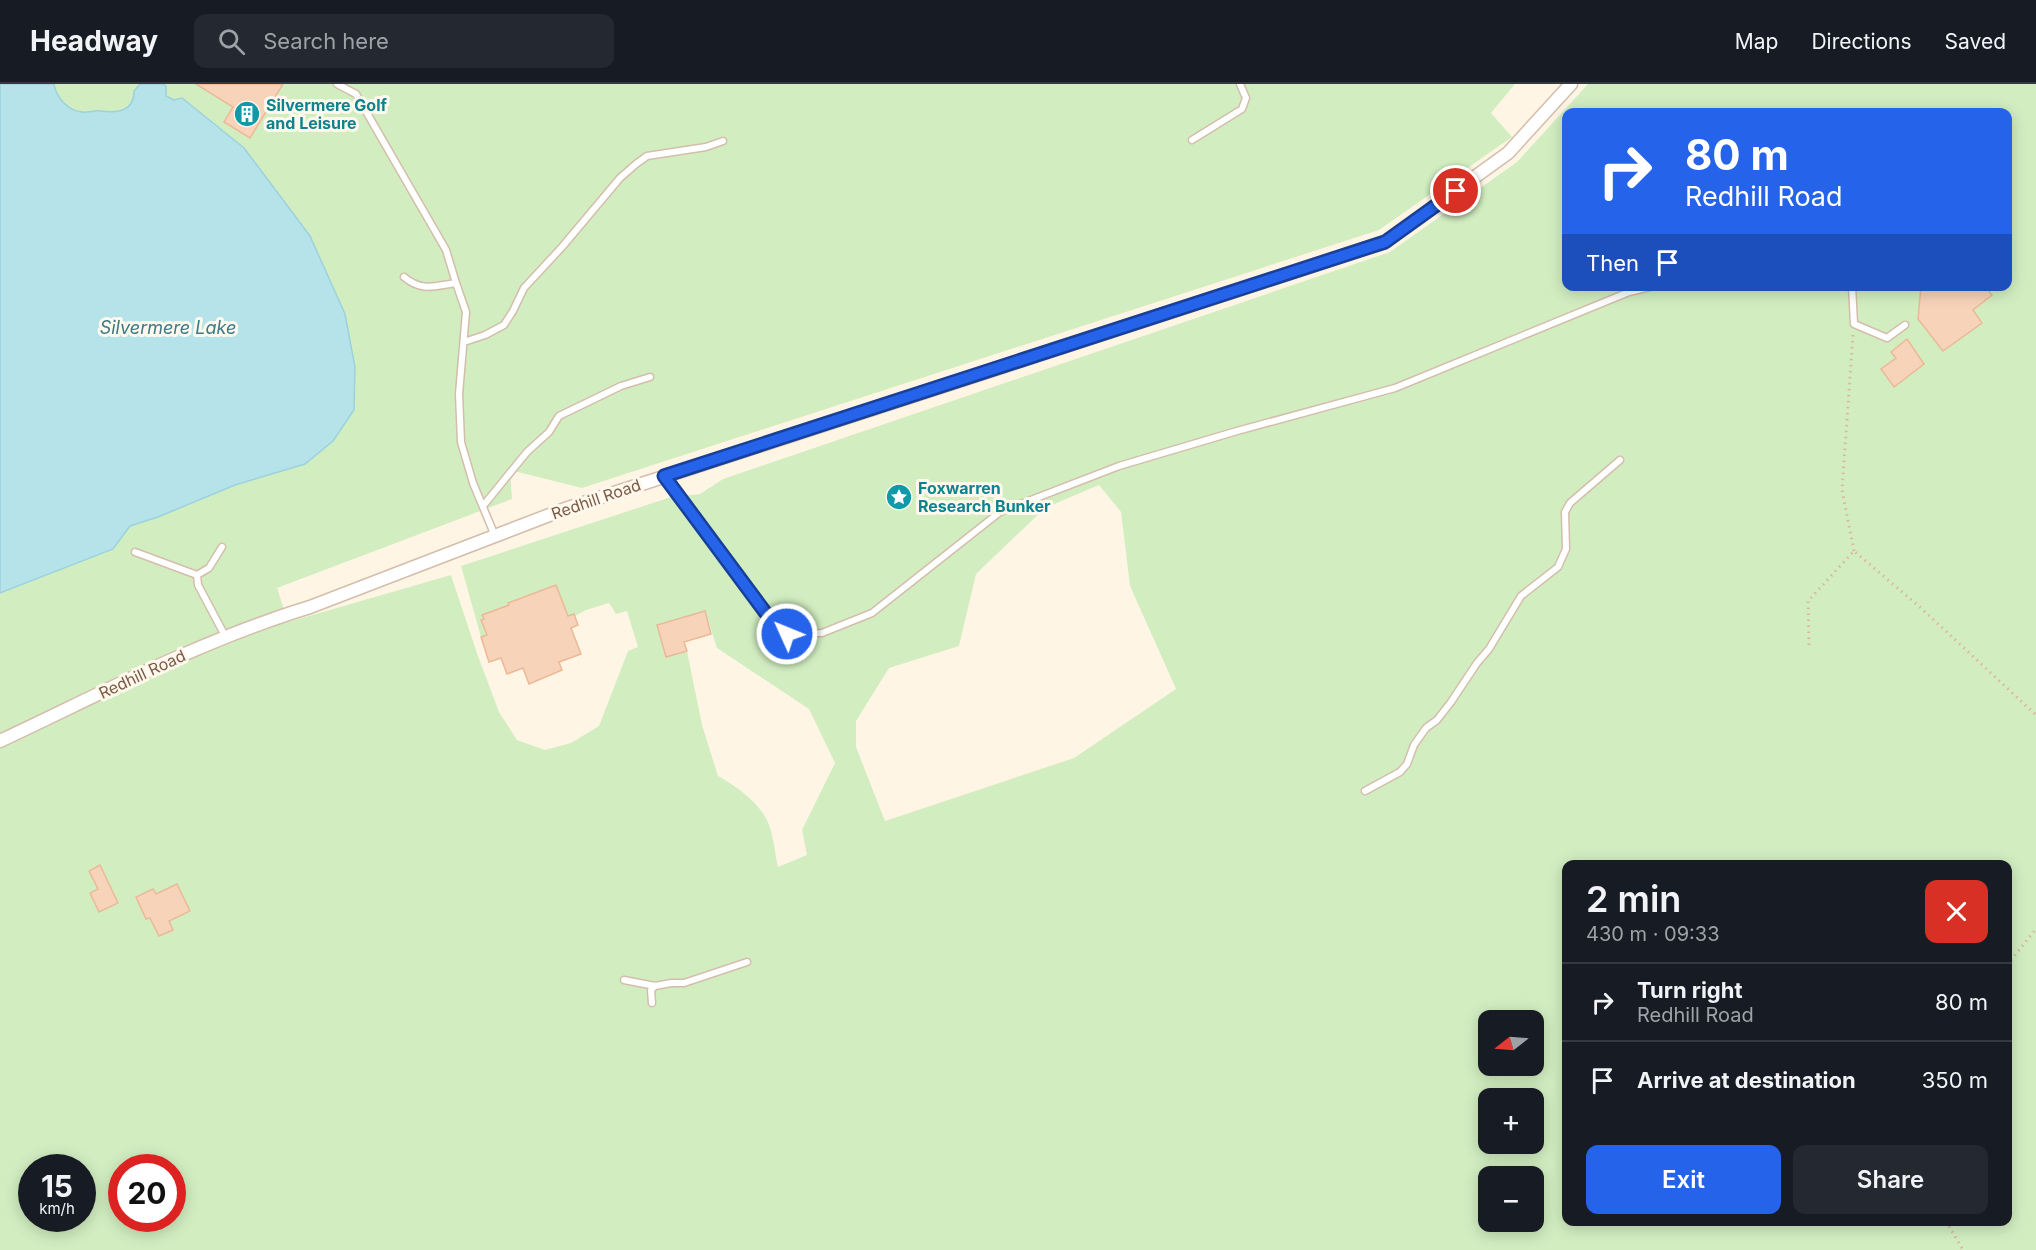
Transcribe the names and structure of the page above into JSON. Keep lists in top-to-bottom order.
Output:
{
  "streets": {
    "street": ["Redhill Road"]
  },
  "water": ["Silvermere Lake"],
  "places": {
    "building": ["Silvermere Golf and Leisure"],
    "place": ["Foxwarren Research Bunker"]
  },
  "north": "left",
  "page": {
    "header": "Headway",
    "search": "Search here",
    "nav": ["Map", "Directions", "Saved"],
    "turn": ["80 m", "Redhill Road"],
    "then": "Then",
    "heading": ["2 min", "430 m · 09:33"],
    "list": [
      {
        "name": "Turn right",
        "note": "Redhill Road",
        "value": "80 m"
      },
      {
        "name": "Arrive at destination",
        "value": "350 m"
      }
    ],
    "map_buttons": ["+", "−"],
    "buttons": ["Exit", "Share"],
    "speed": "15 km/h",
    "limit": "20"
  }
}
